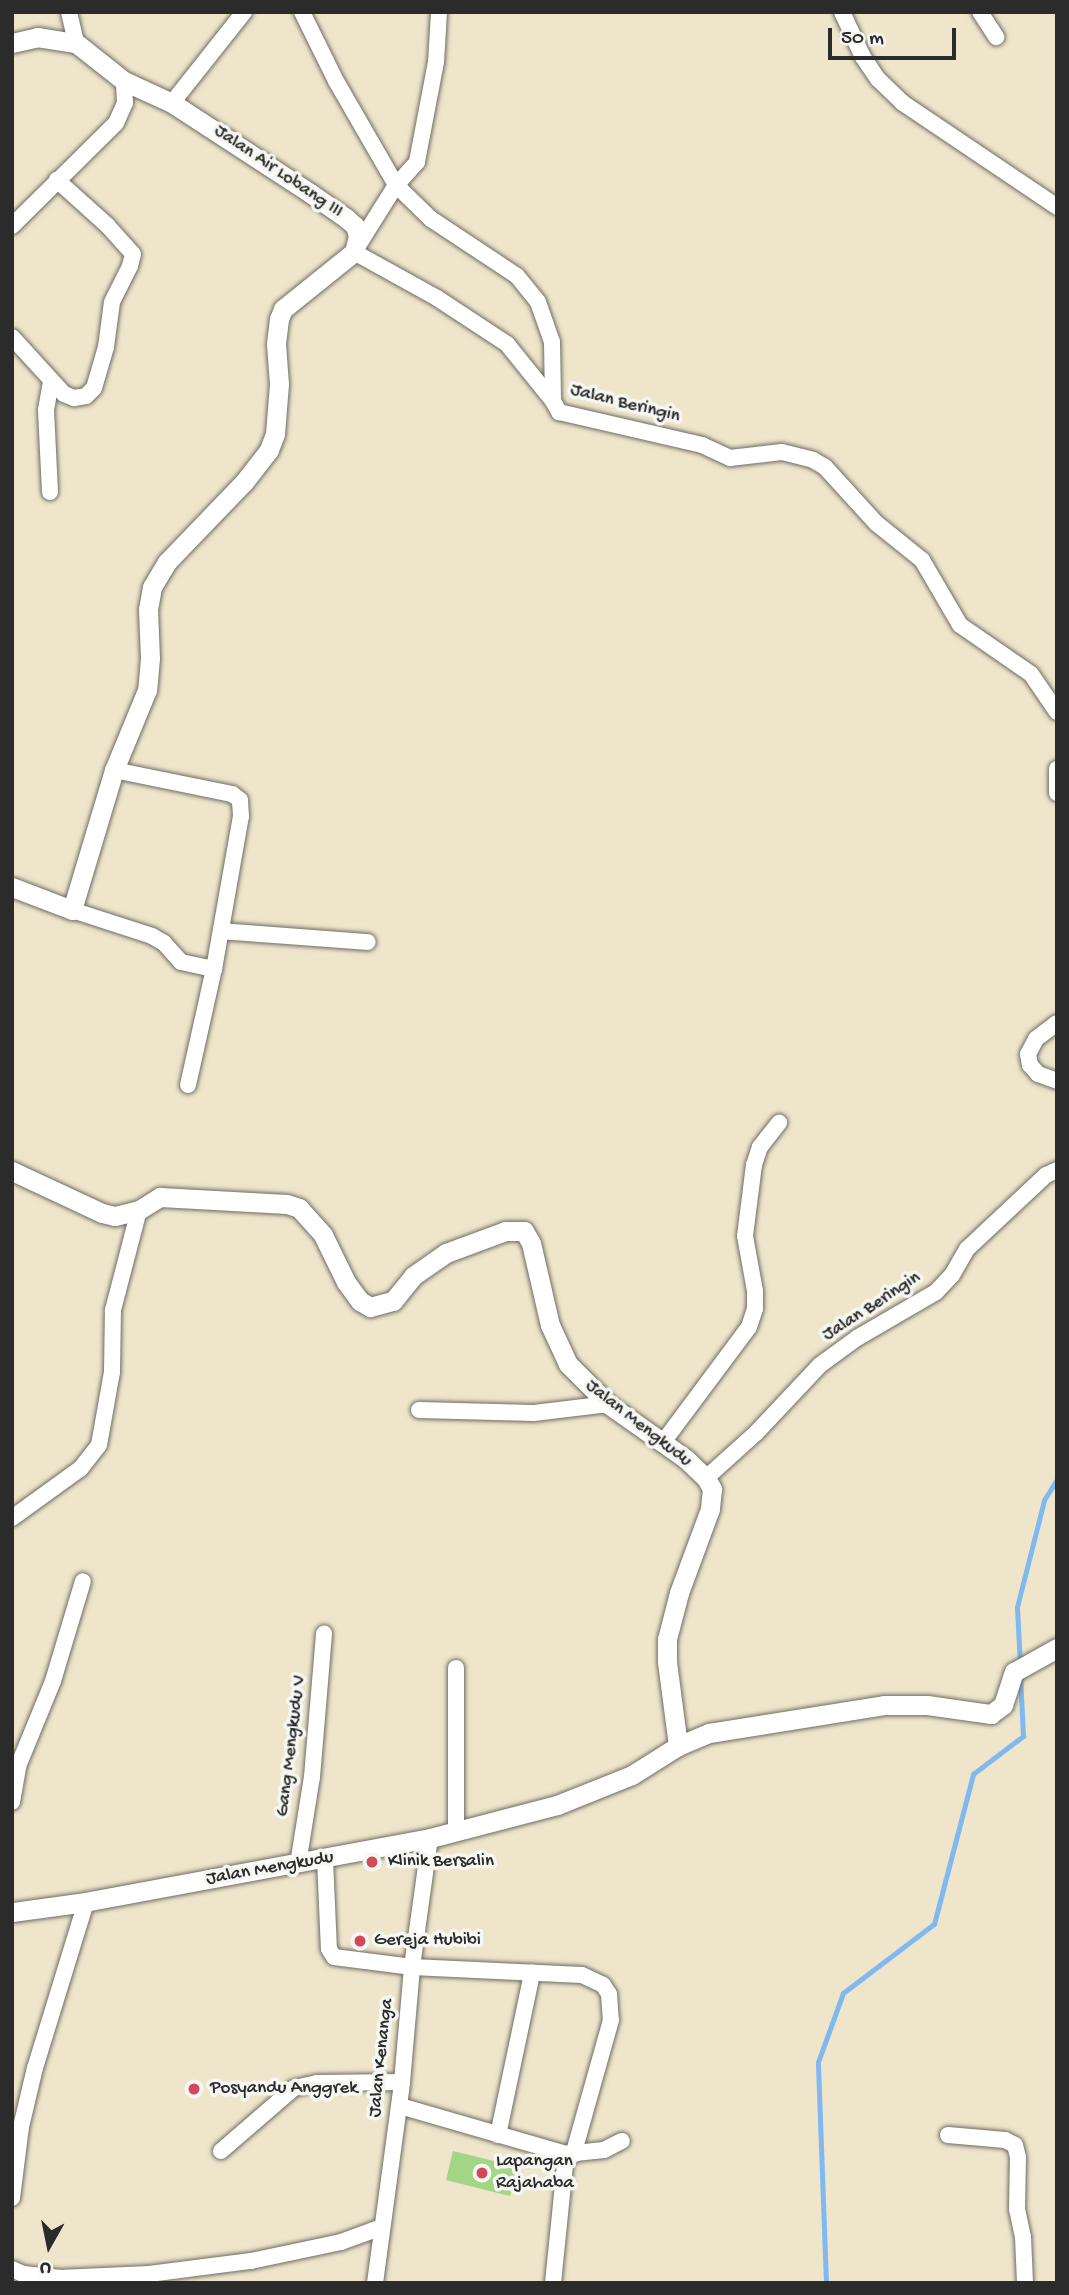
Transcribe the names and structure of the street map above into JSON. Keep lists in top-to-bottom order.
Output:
{
  "streets": {
    "street": [
      "Jalan Air Lobang III",
      "Jalan Beringin",
      "Jalan Mengkudu",
      "Gang Mengkudu V",
      "Jalan Kenanga"
    ]
  },
  "crossings": [
    ["Jalan Beringin", "Jalan Mengkudu"],
    ["Jalan Mengkudu", "Gang Mengkudu V"],
    ["Jalan Mengkudu", "Jalan Kenanga"]
  ],
  "places": [
    "Klinik Bersalin",
    "Gereja Hubibi",
    "Posyandu Anggrek",
    "Lapangan Rajahaba"
  ],
  "scale_bar": "50 m",
  "north": "bottom"
}
